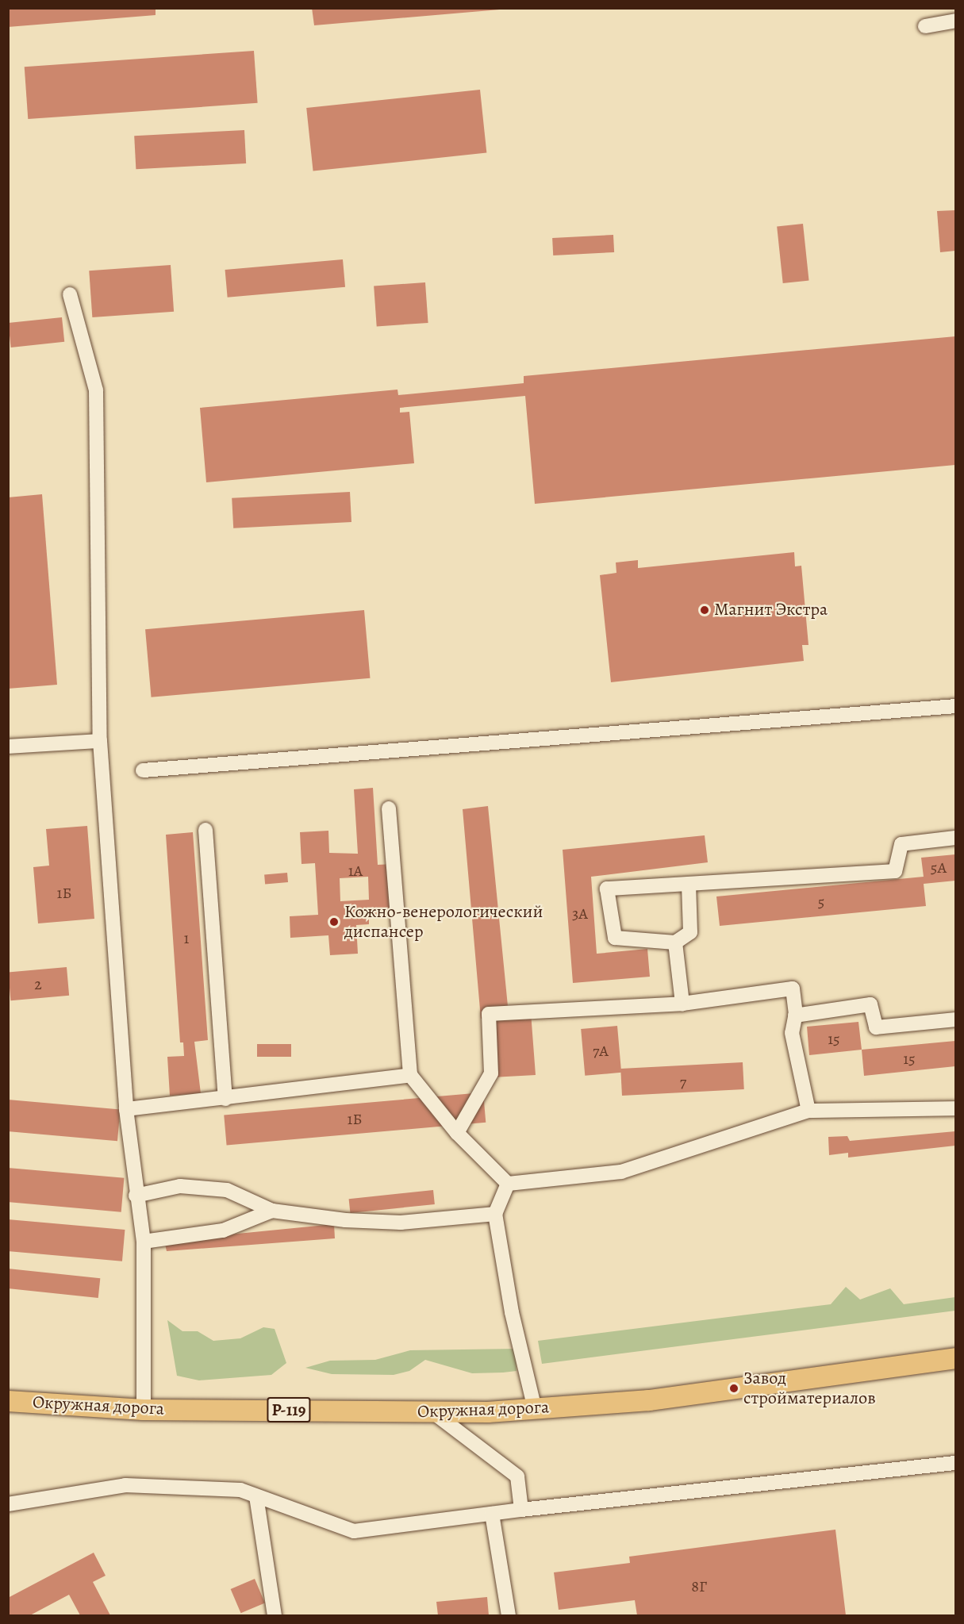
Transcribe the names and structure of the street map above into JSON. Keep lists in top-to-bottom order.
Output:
{
  "streets": {
    "highway": ["Окружная дорога", "Р-119"]
  },
  "places": ["Магнит Экстра", "Кожно-венерологический диспансер", "Завод стройматериалов"],
  "house_numbers": [
    "5А",
    "1А",
    "1Б",
    "5",
    "3А",
    "1",
    "2",
    "15",
    "7А",
    "15",
    "7",
    "1Б",
    "8Г"
  ]
}
